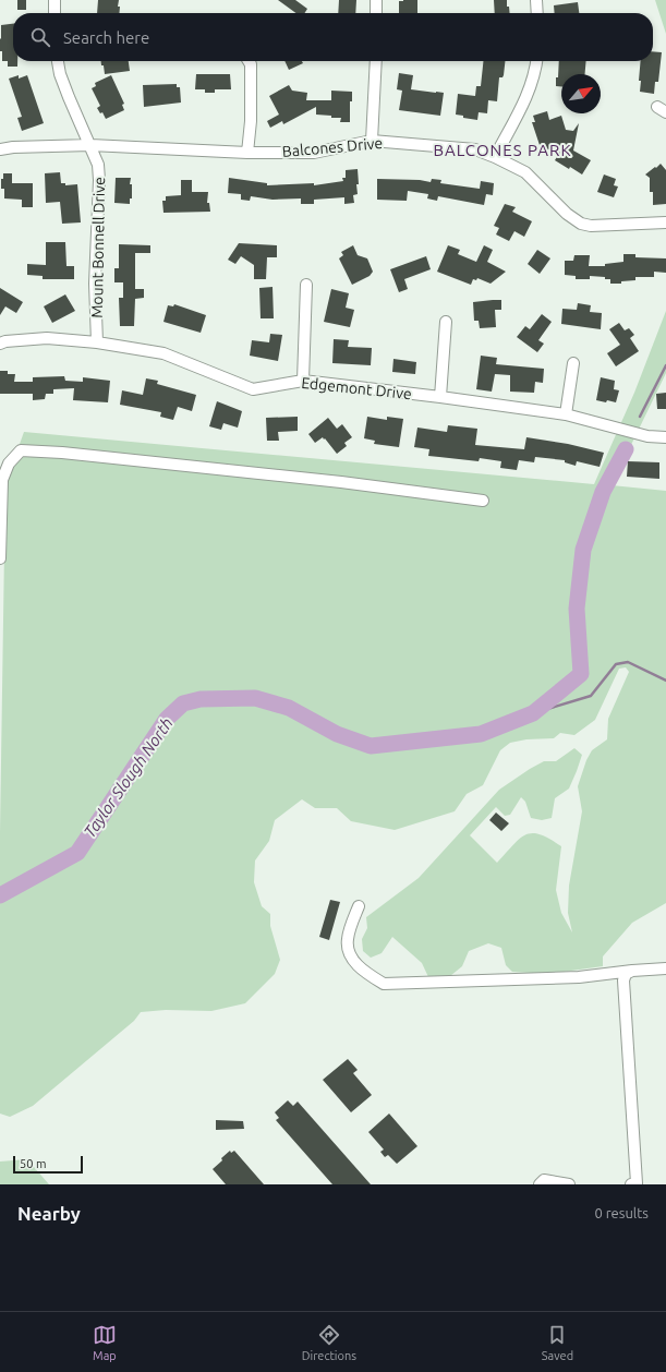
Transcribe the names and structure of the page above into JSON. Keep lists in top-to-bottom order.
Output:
{
  "streets": {
    "street": ["Balcones Drive", "Mount Bonnell Drive", "Edgemont Drive"]
  },
  "crossings": [
    ["Balcones Drive", "Mount Bonnell Drive"],
    ["Mount Bonnell Drive", "Edgemont Drive"]
  ],
  "districts": ["BALCONES PARK"],
  "water": ["Taylor Slough North"],
  "scale_bar": "50 m",
  "north": "top right",
  "page": {
    "search": "Search here",
    "scale": "50 m",
    "heading": ["Nearby", "0 results"],
    "nav": ["Map", "Directions", "Saved"]
  }
}
